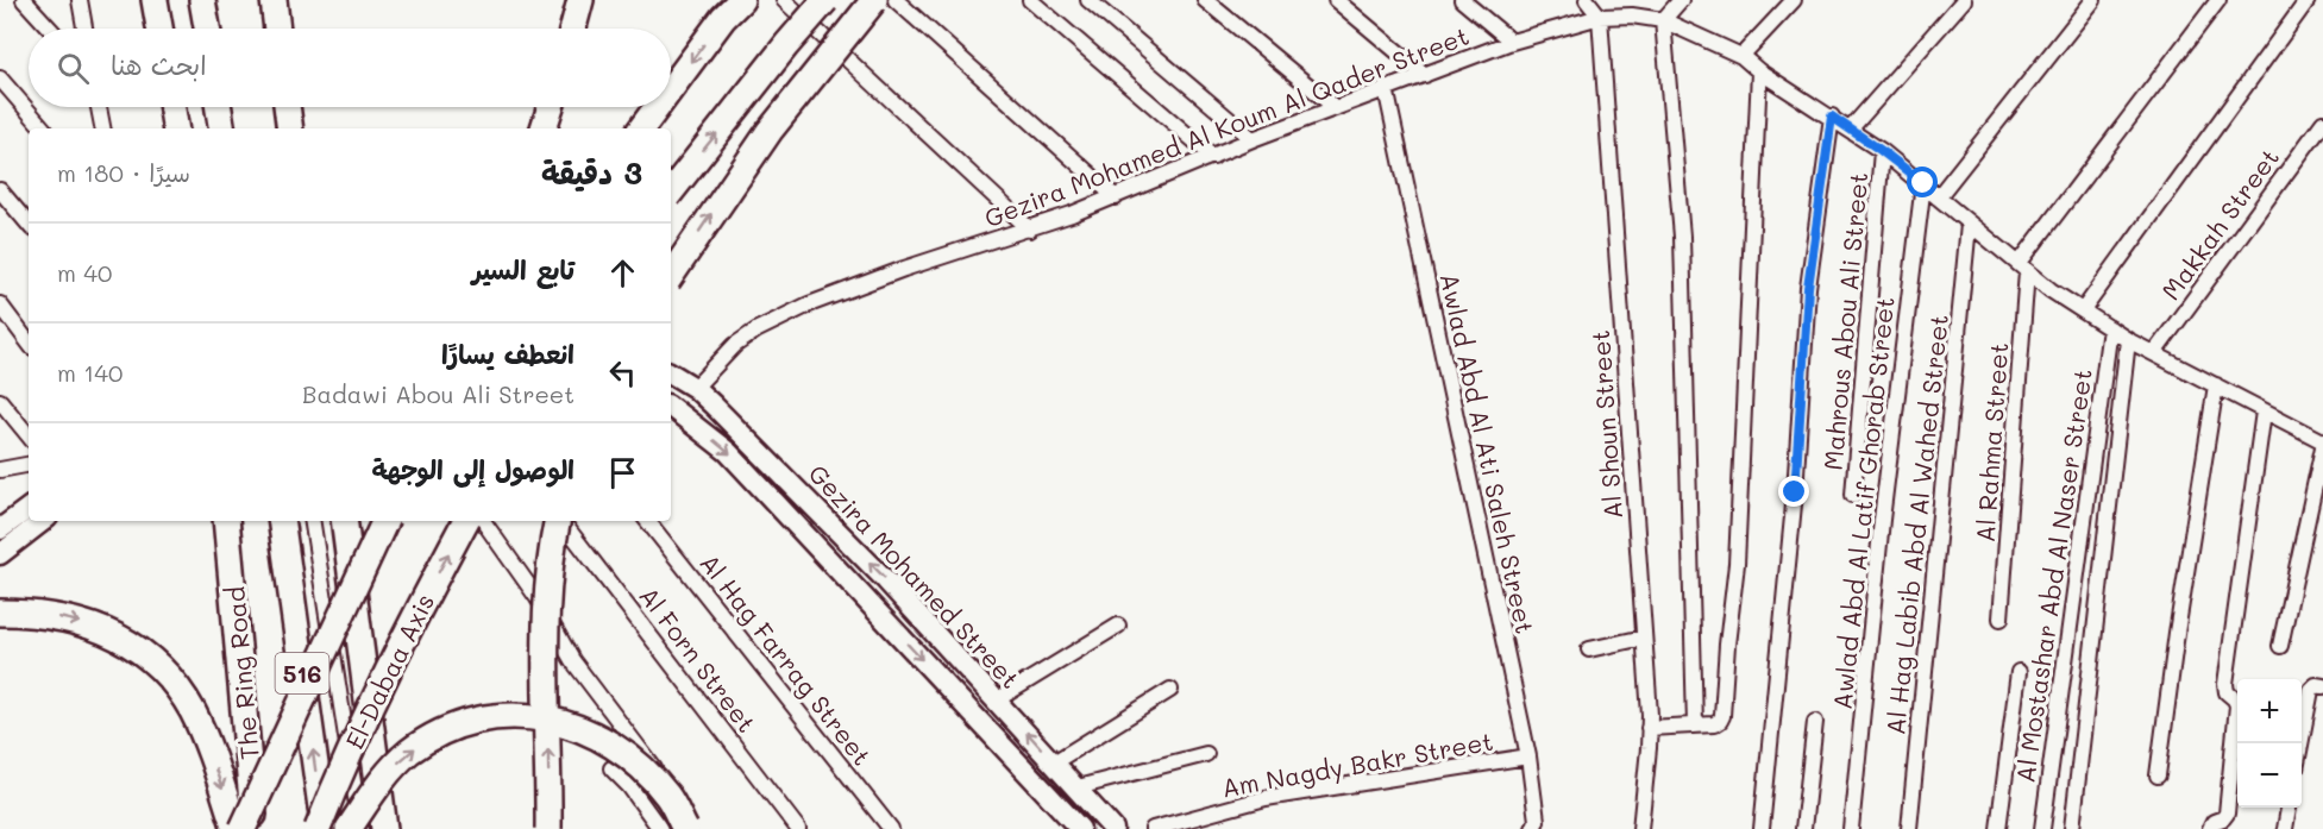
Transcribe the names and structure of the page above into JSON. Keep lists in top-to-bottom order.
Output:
{
  "streets": {
    "highway": ["El-Dabaa Axis", "The Ring Road", "516"],
    "main road": ["Gezira Mohamed Street"],
    "street": [
      "Gezira Mohamed Al Koum Al Qader Street",
      "Makkah Street",
      "Mahrous Abou Ali Street",
      "Al Shoun Street",
      "Al Rahma Street",
      "Awlad Abd Al Ati Saleh Street",
      "Awlad Abd Al Latif Ghorab Street",
      "Al Hag Labib Abd Al Wahed Street",
      "Al Mostashar Abd Al Naser Street",
      "Al Forn Street",
      "Al Hag Farrag Street",
      "Am Nagdy Bakr Street"
    ]
  },
  "crossings": [
    ["Gezira Mohamed Al Koum Al Qader Street", "Makkah Street"],
    ["Gezira Mohamed Al Koum Al Qader Street", "Mahrous Abou Ali Street"],
    ["Gezira Mohamed Al Koum Al Qader Street", "Al Shoun Street"],
    ["Gezira Mohamed Al Koum Al Qader Street", "Al Rahma Street"],
    ["Gezira Mohamed Al Koum Al Qader Street", "Awlad Abd Al Ati Saleh Street"],
    ["Gezira Mohamed Al Koum Al Qader Street", "Awlad Abd Al Latif Ghorab Street"],
    ["Gezira Mohamed Al Koum Al Qader Street", "Al Hag Labib Abd Al Wahed Street"],
    ["Gezira Mohamed Al Koum Al Qader Street", "Gezira Mohamed Street"],
    ["Gezira Mohamed Al Koum Al Qader Street", "Al Mostashar Abd Al Naser Street"],
    ["Awlad Abd Al Ati Saleh Street", "Am Nagdy Bakr Street"]
  ],
  "page": {
    "search": "ابحث هنا",
    "heading": ["3 دقيقة", "سيرًا · 180 m"],
    "list": [
      ["تابع السير", "40 m"],
      ["انعطف يسارًا", "Badawi Abou Ali Street", "140 m"],
      "الوصول إلى الوجهة"
    ],
    "map_buttons": ["+", "−"]
  }
}
